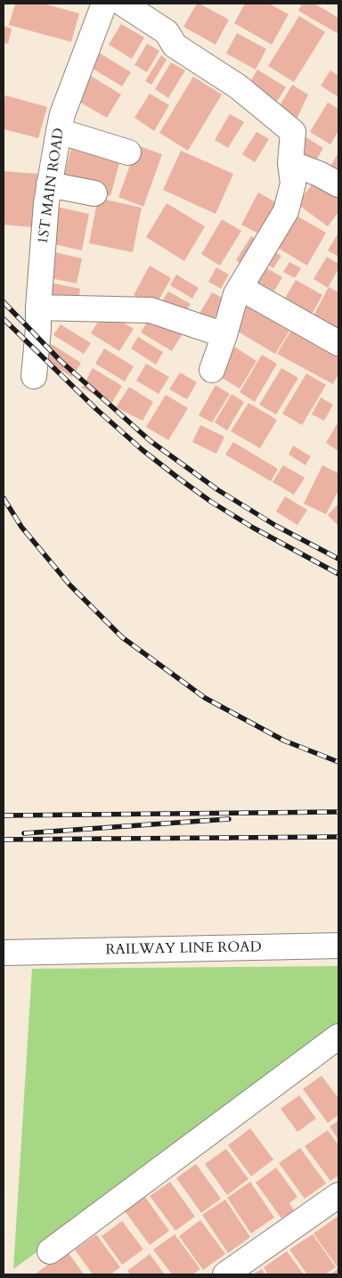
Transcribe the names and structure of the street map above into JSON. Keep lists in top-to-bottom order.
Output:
{
  "streets": {
    "street": ["1ST MAIN ROAD", "RAILWAY LINE ROAD"]
  }
}
